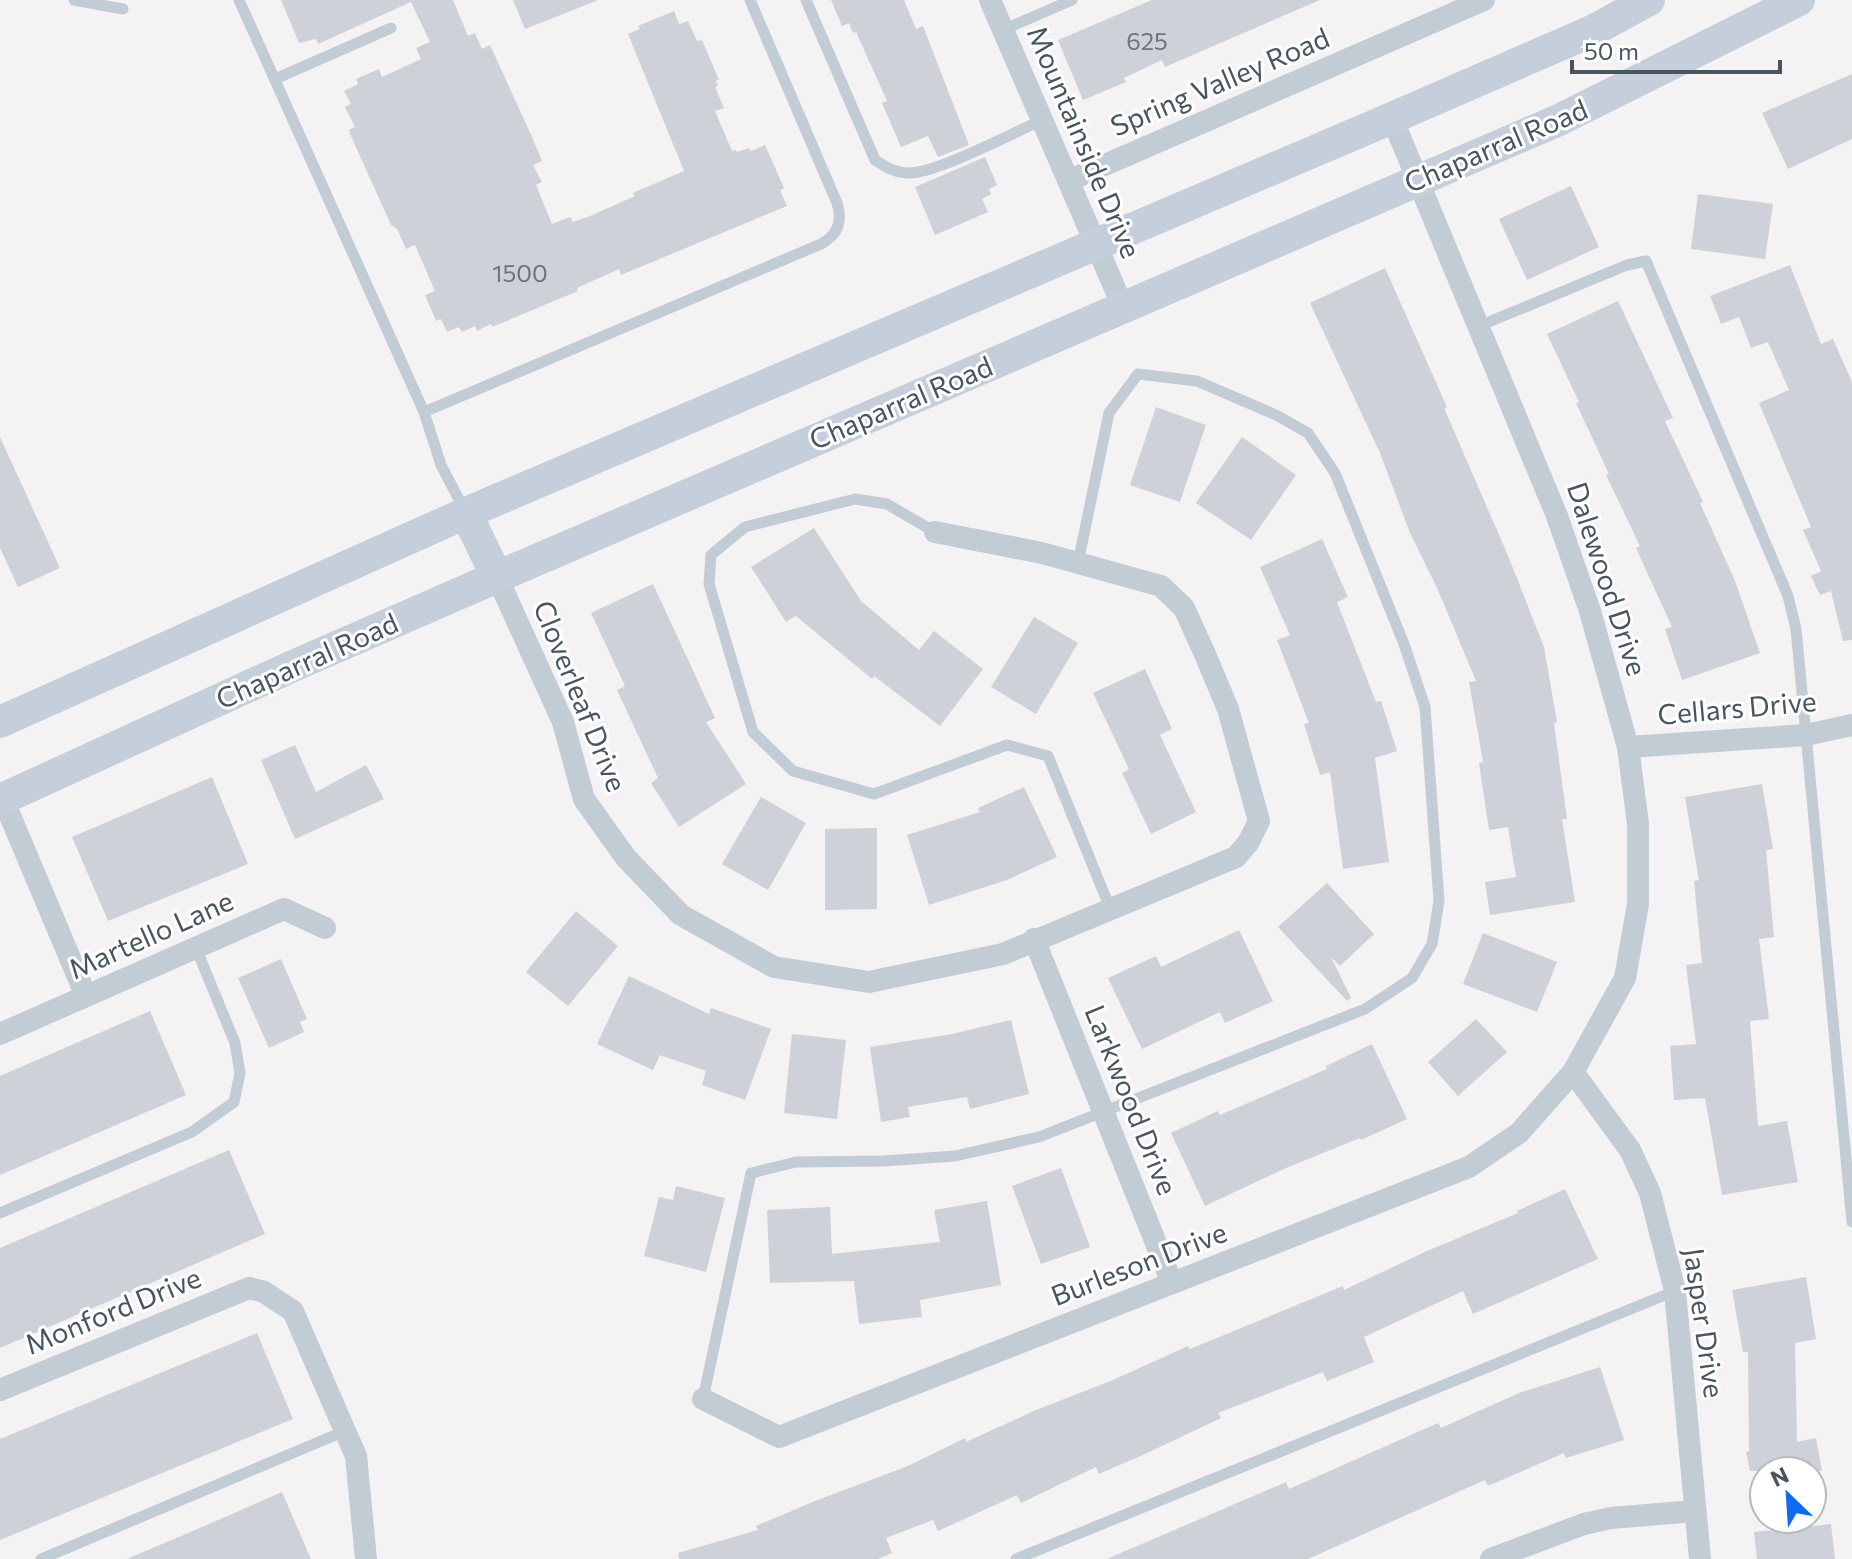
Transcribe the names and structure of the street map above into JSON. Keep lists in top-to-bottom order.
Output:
{
  "streets": {
    "main road": ["Chaparral Road"],
    "street": [
      "Spring Valley Road",
      "Mountainside Drive",
      "Dalewood Drive",
      "Cloverleaf Drive",
      "Cellars Drive",
      "Martello Lane",
      "Larkwood Drive",
      "Burleson Drive",
      "Monford Drive",
      "Jasper Drive"
    ]
  },
  "crossings": [
    ["Spring Valley Road", "Mountainside Drive"],
    ["Mountainside Drive", "Chaparral Road"],
    ["Chaparral Road", "Dalewood Drive"],
    ["Chaparral Road", "Cloverleaf Drive"],
    ["Dalewood Drive", "Cellars Drive"],
    ["Dalewood Drive", "Burleson Drive"],
    ["Dalewood Drive", "Jasper Drive"],
    ["Cloverleaf Drive", "Larkwood Drive"],
    ["Larkwood Drive", "Burleson Drive"],
    ["Burleson Drive", "Jasper Drive"]
  ],
  "house_numbers": ["625", "1500"],
  "scale_bar": "50 m",
  "north": "top left"
}
